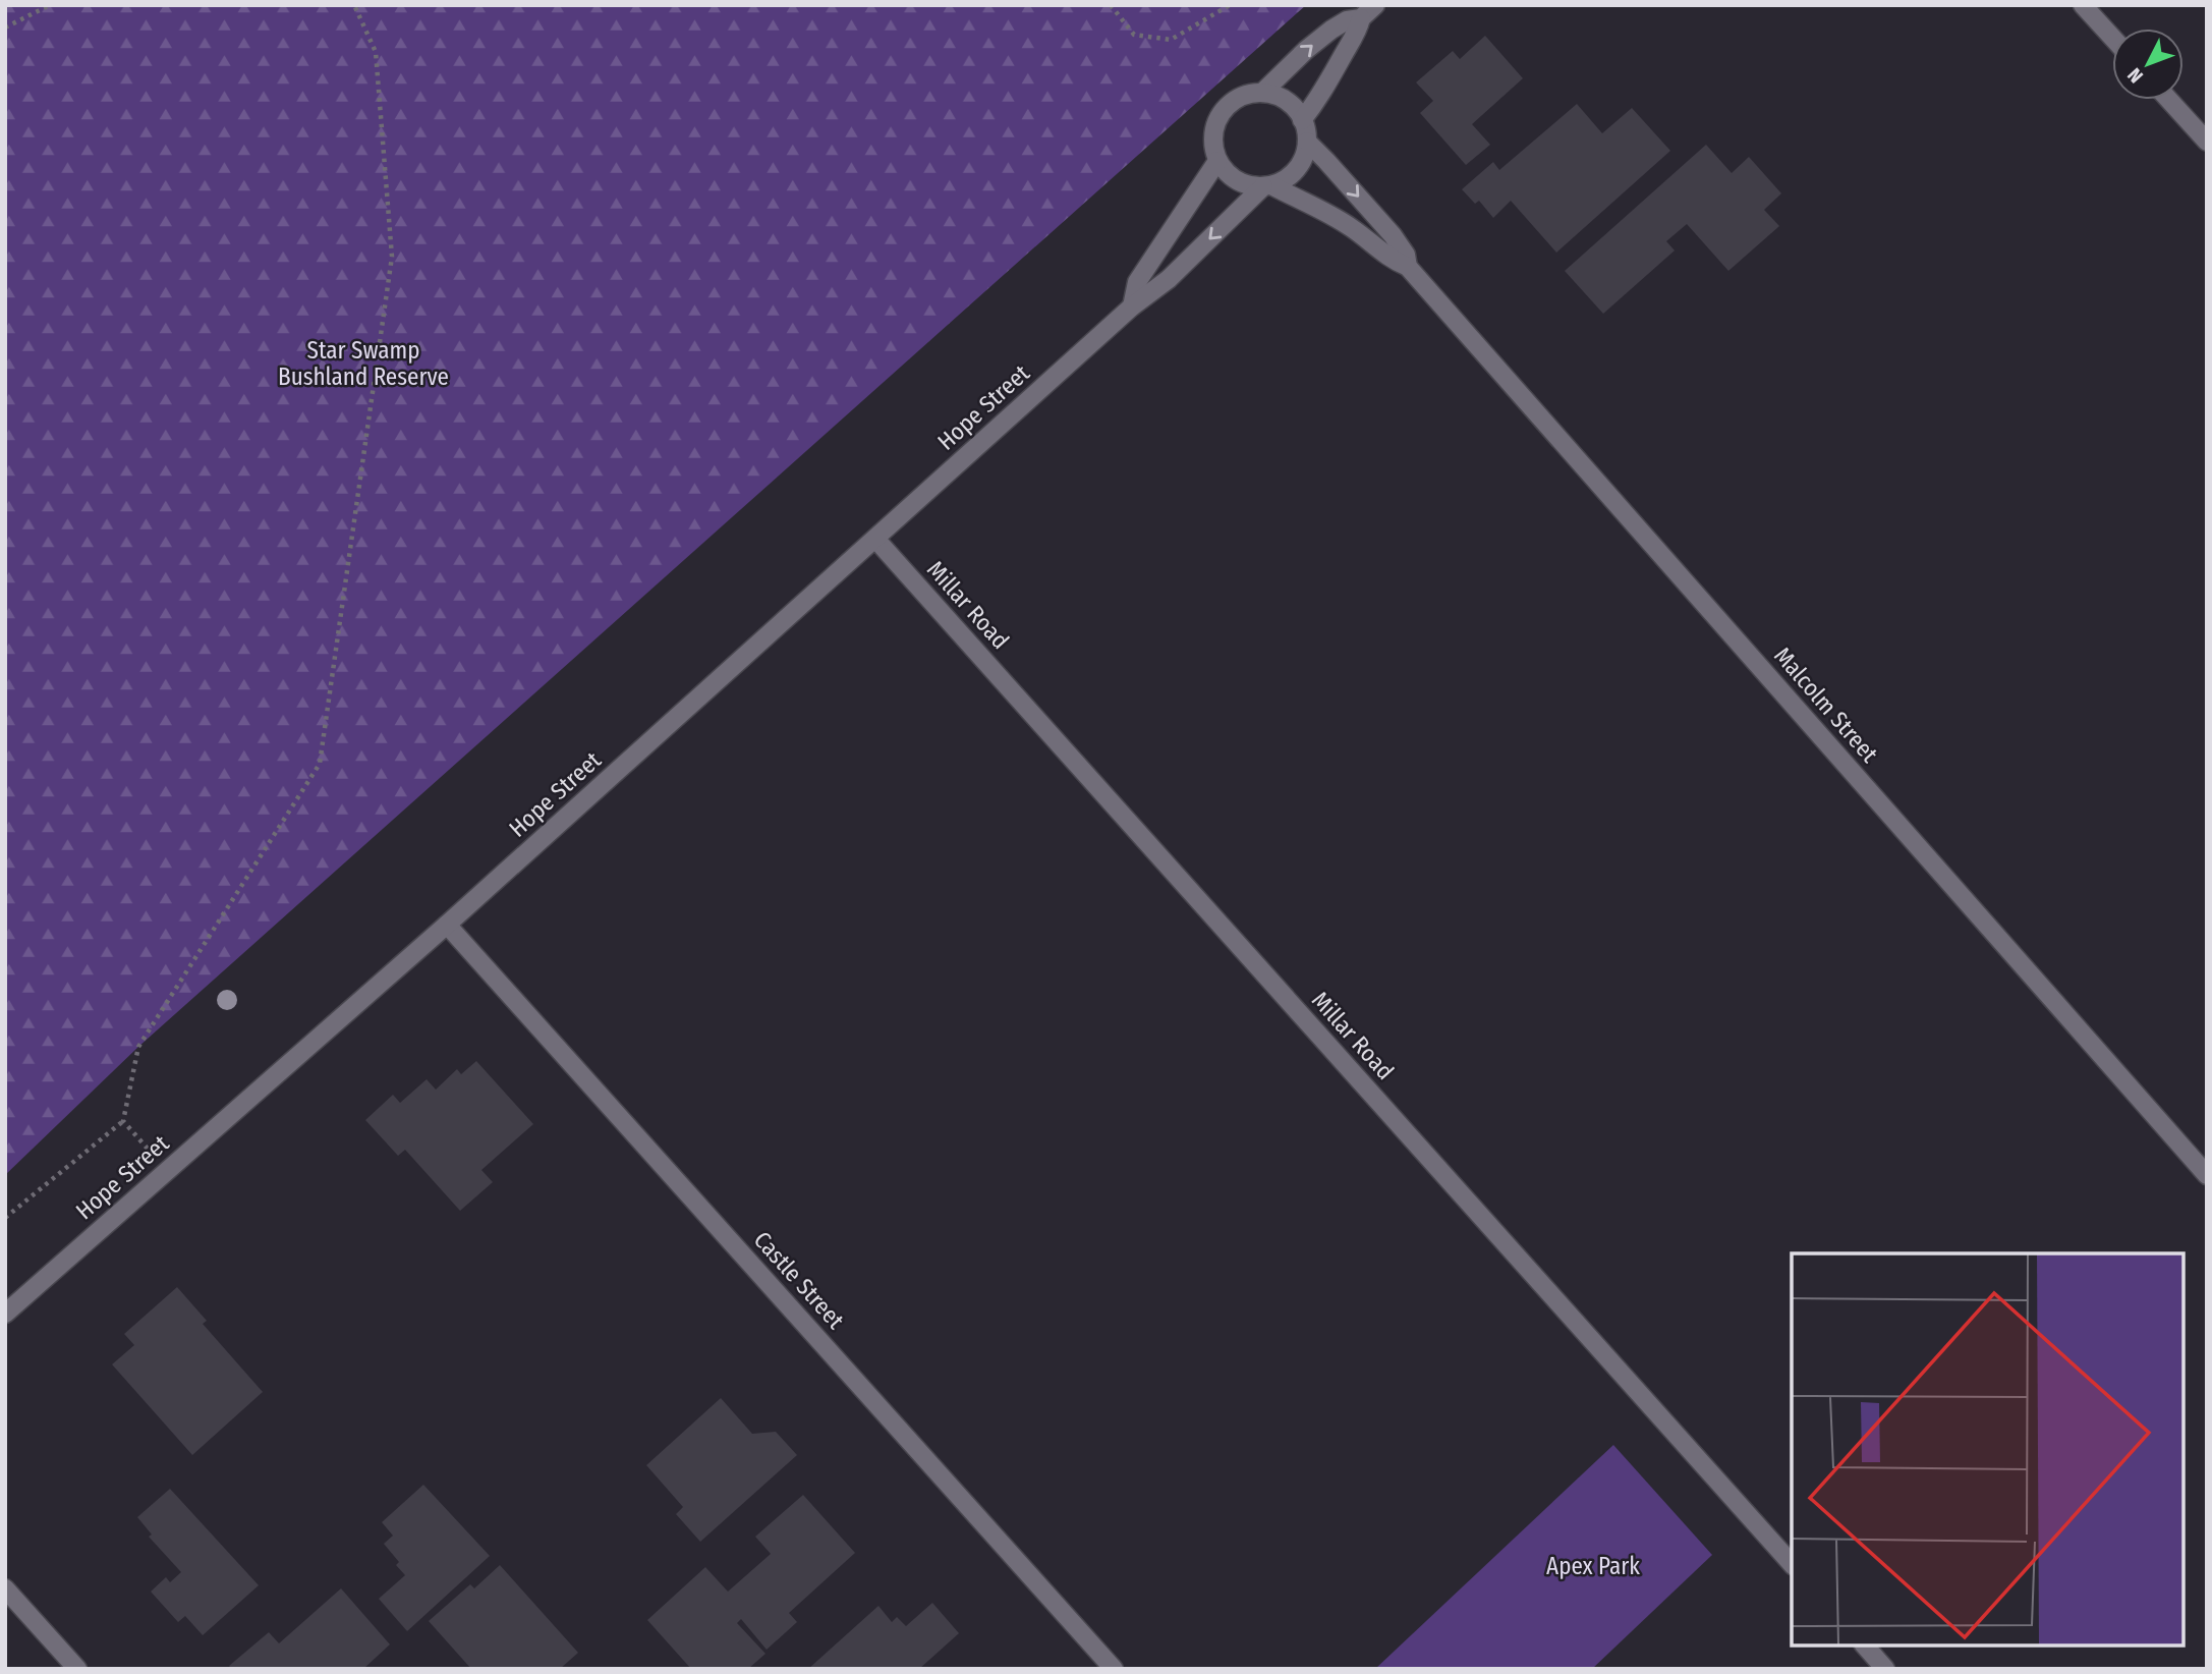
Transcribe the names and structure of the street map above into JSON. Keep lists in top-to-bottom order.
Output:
{
  "streets": {
    "street": [
      "Hope Street",
      "Millar Road",
      "Malcolm Street",
      "Castle Street"
    ]
  },
  "crossings": [
    ["Hope Street", "Millar Road"],
    ["Hope Street", "Malcolm Street"],
    ["Hope Street", "Castle Street"]
  ],
  "parks": ["Star Swamp Bushland Reserve", "Apex Park"],
  "north": "bottom left"
}
